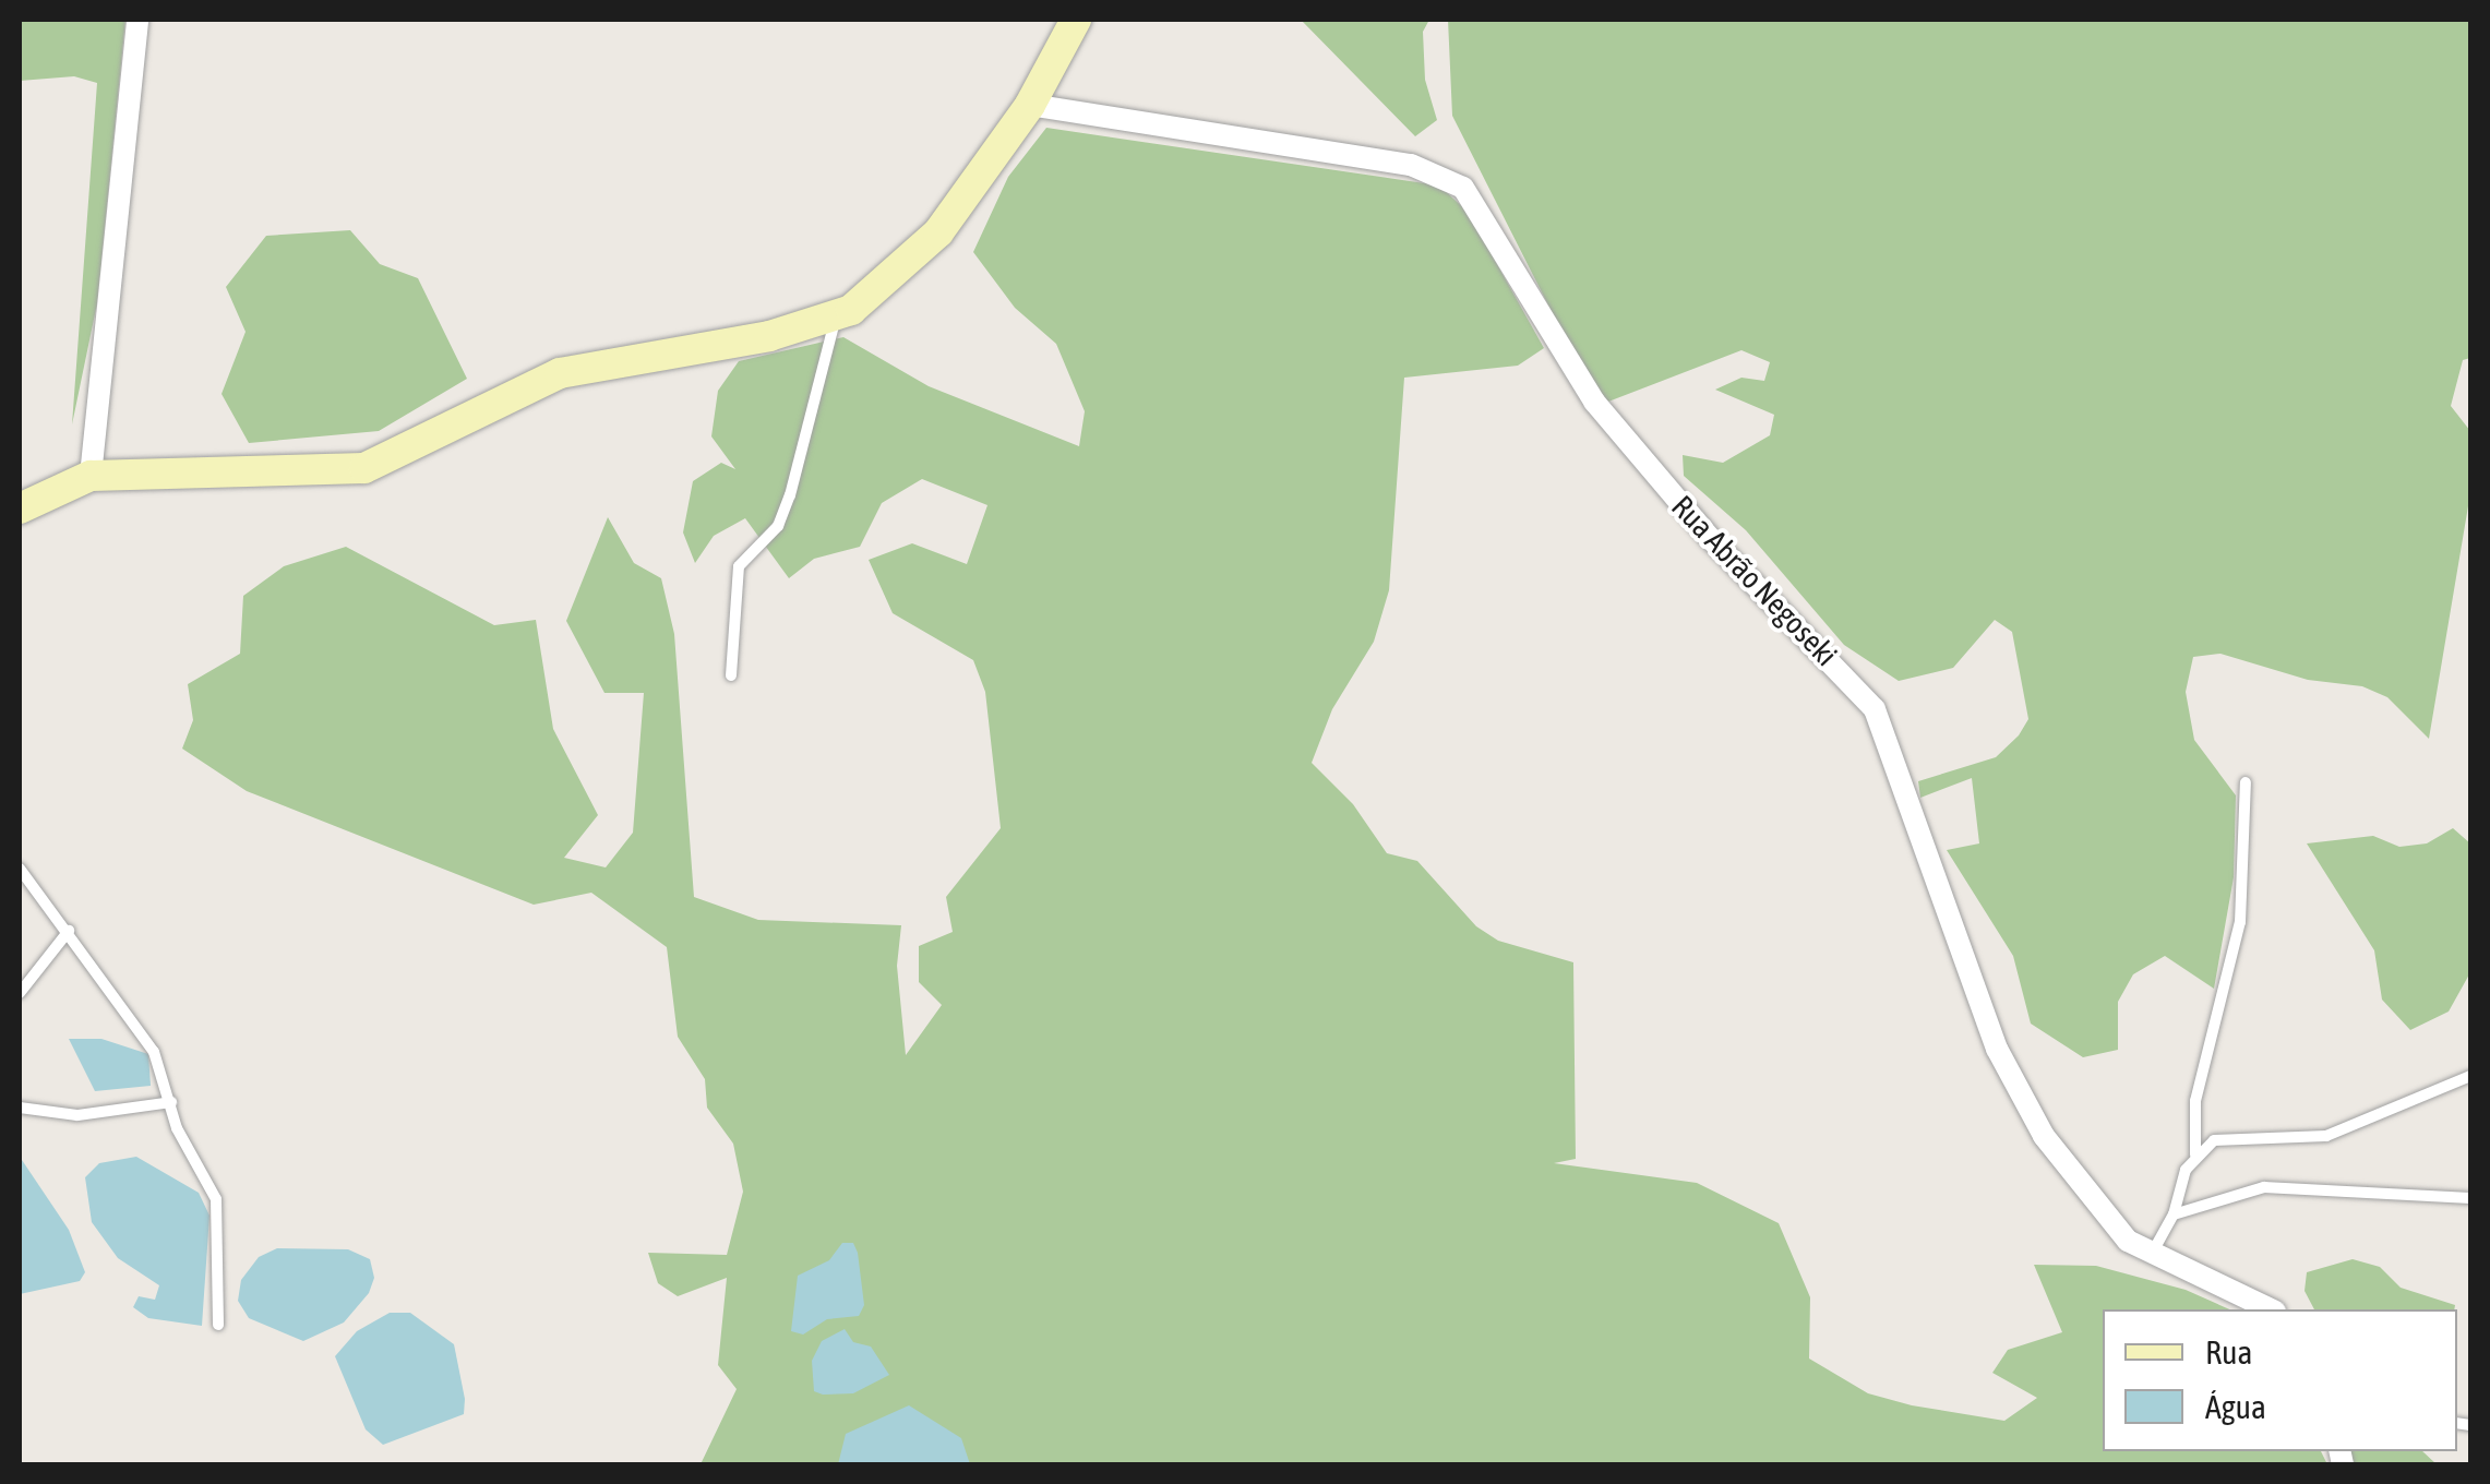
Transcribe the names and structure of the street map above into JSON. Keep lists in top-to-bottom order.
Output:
{
  "streets": {
    "street": ["Rua Abrão Negoseki"]
  },
  "legend": ["Rua", "Água"]
}
